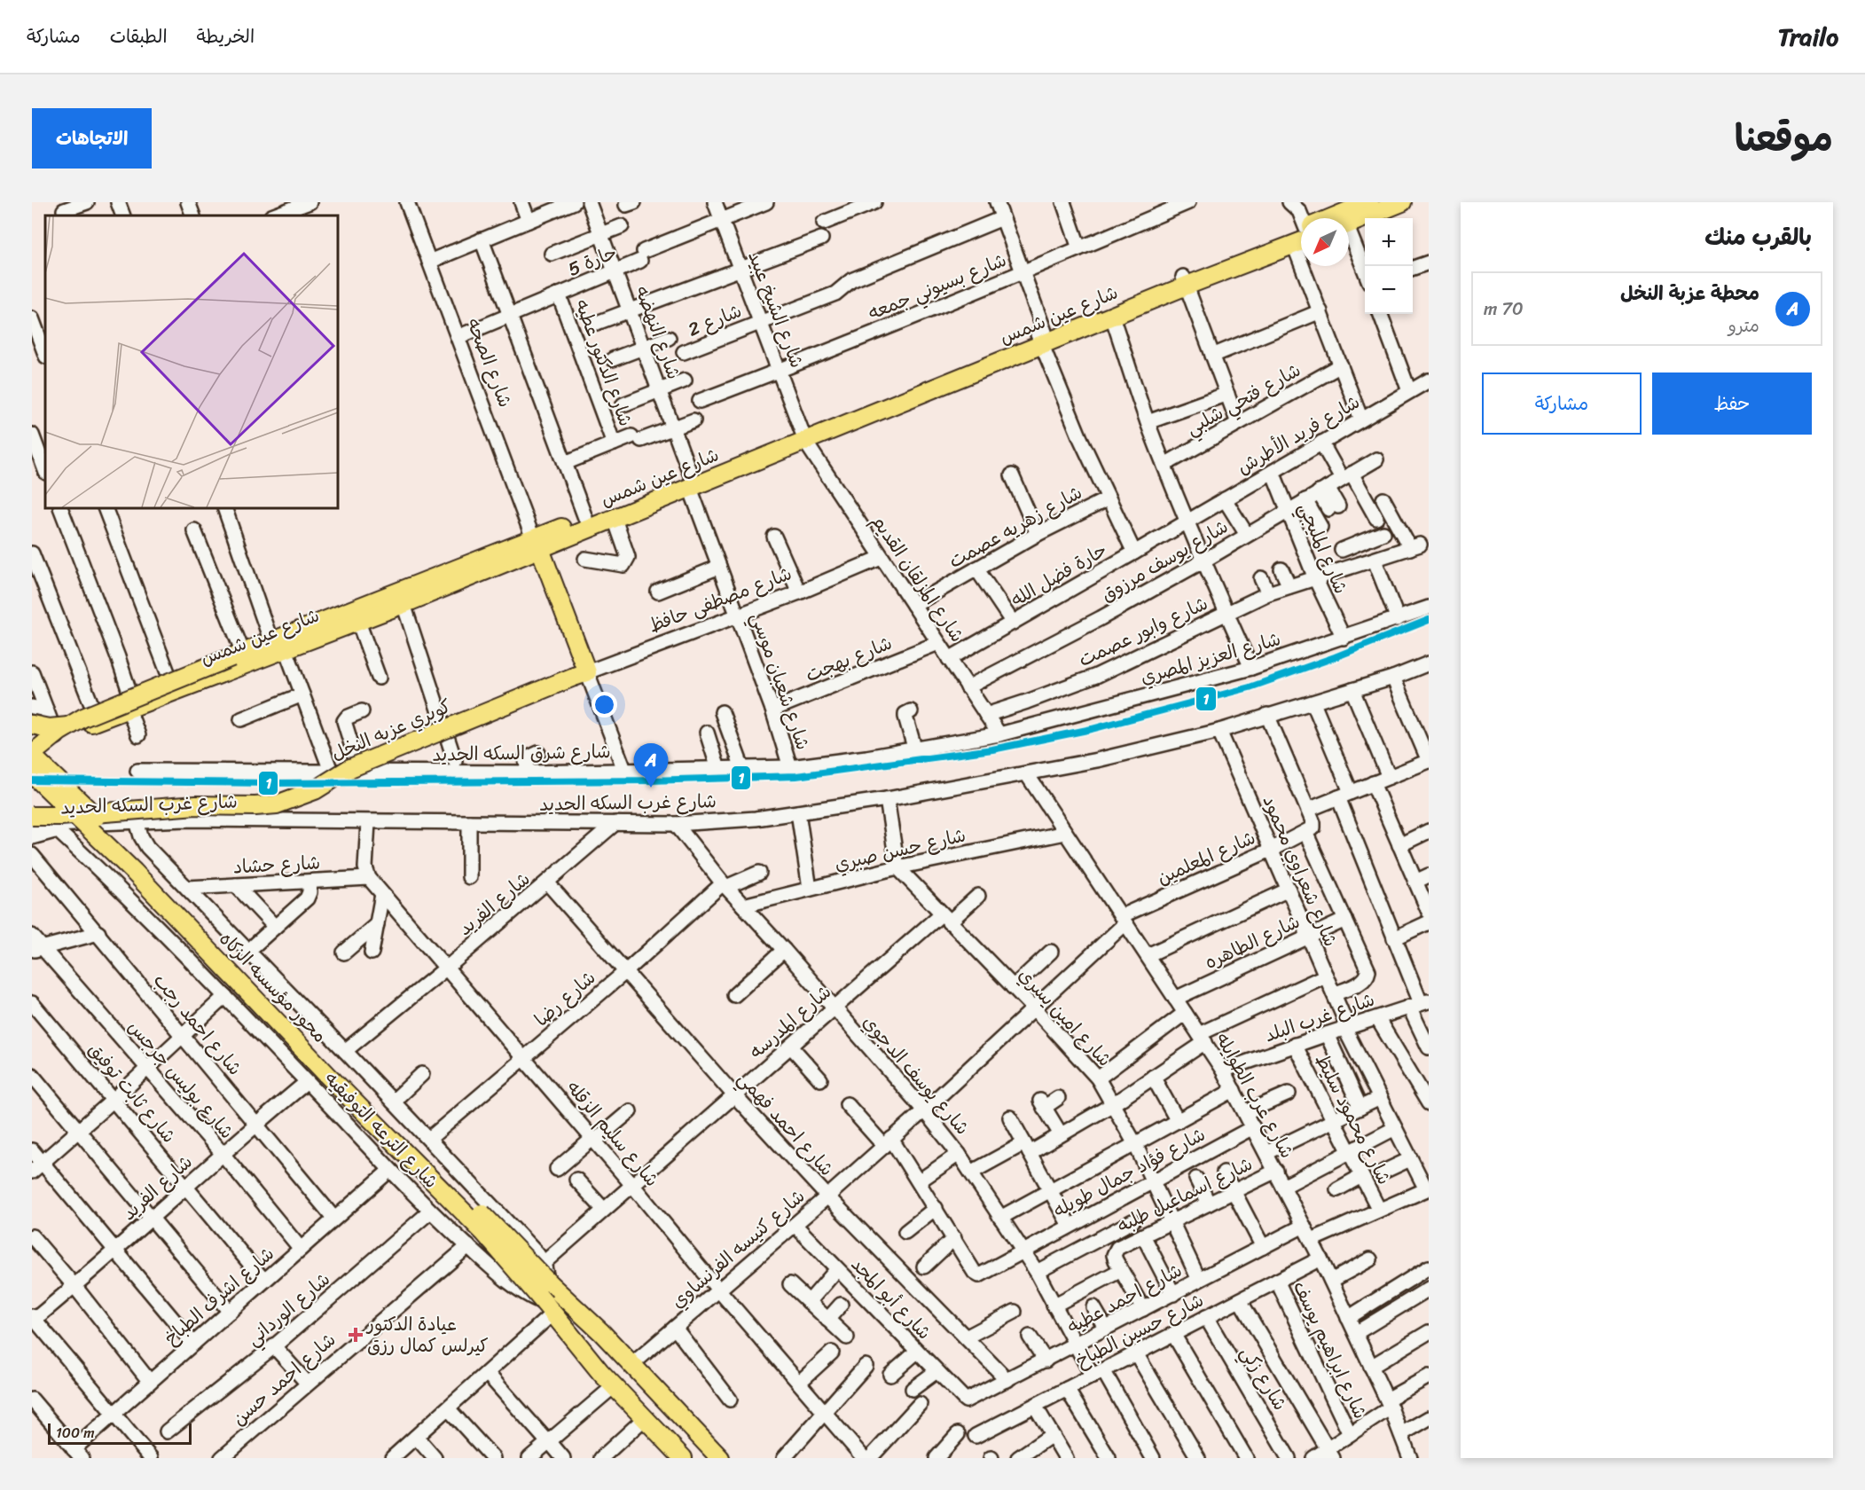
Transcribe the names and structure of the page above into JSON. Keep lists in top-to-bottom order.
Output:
{
  "streets": {
    "main road": [
      "شارع عين شمس",
      "شارع الصحه",
      "كوبري عزبه النخل",
      "محور مؤسسه الزكاه",
      "شارع الترعه التوفيقيه"
    ],
    "street": [
      "حارة 5",
      "شارع بسيوني جمعه",
      "شارع الشيخ عبيد",
      "شارع 2",
      "شارع النهضه",
      "شارع الدكتور عطيه",
      "شارع فتحي شلبي",
      "شارع فريد الأطرش",
      "شارع زهريه عصمت",
      "شارع المليجي",
      "شارع يوسف مرزوق",
      "حارة فضل الله",
      "شارع المزلقان القديم",
      "شارع مصطفى حافظ",
      "شارع وابور عصمت",
      "شارع العزيز المصري",
      "شارع بهجت",
      "شارع شعبان موسي",
      "شارع شرق السكه الحديد",
      "شارع غرب السكه الحديد",
      "شارع حسن صبري",
      "شارع المعلمين",
      "شارع حشاد",
      "شارع شعراوي محمود",
      "شارع الفريد",
      "شارع الطاهره",
      "شارع رضا",
      "شارع امين يسري",
      "شارع غرب البلد",
      "شارع المدرسه",
      "شارع احمد رجب",
      "شارع يوسف الدجوي",
      "شارع بوليس جرجس",
      "شارع ثابت توفيق",
      "شارع عرب الطوايله",
      "شارع محمود سليط",
      "شارع احمد فهمي",
      "شارع سليم الزقله",
      "شارع فؤاد جمال طويله",
      "شارع اسماعيل طلبه",
      "شارع كنيسه الفرنساوي",
      "شارع اشرف الطباخ",
      "شارع أبو المجد",
      "شارع احمد عطيه",
      "شارع الورداني",
      "شارع حسين الطباخ",
      "شارع ابراهيم يوسف",
      "شارع زكي",
      "شارع احمد حسن"
    ]
  },
  "crossings": [
    ["حارة 5", "شارع الشيخ عبيد"],
    ["حارة 5", "شارع النهضه"],
    ["حارة 5", "شارع الصحه"],
    ["حارة 5", "شارع الدكتور عطيه"],
    ["شارع بسيوني جمعه", "شارع الشيخ عبيد"],
    ["شارع الشيخ عبيد", "شارع عين شمس"],
    ["شارع الشيخ عبيد", "شارع 2"],
    ["شارع الشيخ عبيد", "شارع المزلقان القديم"],
    ["شارع عين شمس", "شارع النهضه"],
    ["شارع عين شمس", "شارع الصحه"],
    ["شارع عين شمس", "شارع المزلقان القديم"],
    ["شارع عين شمس", "شارع شعبان موسي"],
    ["شارع النهضه", "شارع شعبان موسي"],
    ["شارع الصحه", "شارع مصطفى حافظ"],
    ["شارع الصحه", "كوبري عزبه النخل"],
    ["شارع الصحه", "شارع شرق السكه الحديد"],
    ["شارع فريد الأطرش", "شارع المليجي"],
    ["شارع فريد الأطرش", "حارة فضل الله"],
    ["شارع زهريه عصمت", "شارع المزلقان القديم"],
    ["شارع المليجي", "شارع يوسف مرزوق"],
    ["شارع المليجي", "شارع وابور عصمت"],
    ["شارع المليجي", "شارع العزيز المصري"],
    ["شارع يوسف مرزوق", "شارع المزلقان القديم"],
    ["حارة فضل الله", "شارع المزلقان القديم"],
    ["شارع المزلقان القديم", "شارع مصطفى حافظ"],
    ["شارع المزلقان القديم", "شارع وابور عصمت"],
    ["شارع المزلقان القديم", "شارع العزيز المصري"],
    ["شارع المزلقان القديم", "شارع بهجت"],
    ["شارع المزلقان القديم", "شارع شرق السكه الحديد"],
    ["شارع مصطفى حافظ", "شارع شعبان موسي"],
    ["شارع مصطفى حافظ", "كوبري عزبه النخل"],
    ["شارع العزيز المصري", "شارع شرق السكه الحديد"],
    ["شارع بهجت", "شارع شعبان موسي"],
    ["شارع شعبان موسي", "شارع شرق السكه الحديد"],
    ["شارع غرب السكه الحديد", "شارع شعراوي محمود"],
    ["شارع غرب السكه الحديد", "شارع الفريد"],
    ["شارع غرب السكه الحديد", "شارع يوسف الدجوي"],
    ["شارع غرب السكه الحديد", "شارع عرب الطوايله"],
    ["شارع غرب السكه الحديد", "شارع الترعه التوفيقيه"],
    ["شارع حسن صبري", "شارع امين يسري"],
    ["شارع حسن صبري", "شارع يوسف الدجوي"],
    ["شارع حسن صبري", "شارع عرب الطوايله"],
    ["شارع المعلمين", "شارع شعراوي محمود"],
    ["شارع المعلمين", "شارع عرب الطوايله"],
    ["شارع المعلمين", "شارع كنيسه الفرنساوي"],
    ["شارع حشاد", "شارع الترعه التوفيقيه"],
    ["شارع حشاد", "شارع سليم الزقله"],
    ["شارع شعراوي محمود", "شارع الطاهره"],
    ["شارع شعراوي محمود", "شارع غرب البلد"],
    ["شارع الفريد", "شارع احمد رجب"],
    ["شارع الفريد", "شارع بوليس جرجس"],
    ["شارع الفريد", "شارع ثابت توفيق"],
    ["شارع الفريد", "شارع احمد فهمي"],
    ["شارع الفريد", "شارع الترعه التوفيقيه"],
    ["شارع الفريد", "شارع سليم الزقله"],
    ["شارع الطاهره", "شارع عرب الطوايله"],
    ["محور مؤسسه الزكاه", "شارع الترعه التوفيقيه"],
    ["شارع رضا", "شارع يوسف الدجوي"],
    ["شارع رضا", "شارع احمد فهمي"],
    ["شارع رضا", "شارع الترعه التوفيقيه"],
    ["شارع رضا", "شارع سليم الزقله"],
    ["شارع امين يسري", "شارع المدرسه"],
    ["شارع امين يسري", "شارع فؤاد جمال طويله"],
    ["شارع امين يسري", "شارع اسماعيل طلبه"],
    ["شارع امين يسري", "شارع كنيسه الفرنساوي"],
    ["شارع امين يسري", "شارع احمد عطيه"],
    ["شارع غرب البلد", "شارع عرب الطوايله"],
    ["شارع غرب البلد", "شارع محمود سليط"],
    ["شارع المدرسه", "شارع يوسف الدجوي"],
    ["شارع المدرسه", "شارع احمد فهمي"],
    ["شارع المدرسه", "شارع الترعه التوفيقيه"],
    ["شارع المدرسه", "شارع سليم الزقله"],
    ["شارع احمد رجب", "شارع اشرف الطباخ"],
    ["شارع يوسف الدجوي", "شارع فؤاد جمال طويله"],
    ["شارع يوسف الدجوي", "شارع كنيسه الفرنساوي"],
    ["شارع يوسف الدجوي", "شارع احمد عطيه"],
    ["شارع يوسف الدجوي", "شارع حسين الطباخ"],
    ["شارع بوليس جرجس", "شارع اشرف الطباخ"],
    ["شارع ثابت توفيق", "شارع اشرف الطباخ"],
    ["شارع عرب الطوايله", "شارع فؤاد جمال طويله"],
    ["شارع عرب الطوايله", "شارع اسماعيل طلبه"],
    ["شارع عرب الطوايله", "شارع كنيسه الفرنساوي"],
    ["شارع عرب الطوايله", "شارع احمد عطيه"],
    ["شارع عرب الطوايله", "شارع حسين الطباخ"],
    ["شارع احمد فهمي", "شارع كنيسه الفرنساوي"],
    ["شارع احمد فهمي", "شارع احمد عطيه"],
    ["شارع الترعه التوفيقيه", "شارع اشرف الطباخ"],
    ["شارع الترعه التوفيقيه", "شارع الورداني"],
    ["شارع الترعه التوفيقيه", "شارع احمد حسن"],
    ["شارع سليم الزقله", "شارع كنيسه الفرنساوي"],
    ["شارع كنيسه الفرنساوي", "شارع أبو المجد"],
    ["شارع أبو المجد", "شارع احمد عطيه"],
    ["شارع حسين الطباخ", "شارع ابراهيم يوسف"],
    ["شارع حسين الطباخ", "شارع زكي"]
  ],
  "places": {
    "health": ["عيادة الدكتور كيرلس كمال رزق"]
  },
  "lines": ["transit line 1"],
  "scale_bar": "100 m",
  "north": "bottom left",
  "page": {
    "header": "Trailo",
    "nav": ["الخريطة", "الطبقات", "مشاركة"],
    "title": "موقعنا",
    "buttons": [
      "الاتجاهات",
      ["حفظ", "مشاركة"]
    ],
    "heading": "بالقرب منك",
    "map_buttons": ["+", "−"],
    "list": [
      {
        "mark": "A",
        "name": "محطة عزبة النخل",
        "note": "مترو",
        "value": "70 m"
      }
    ],
    "pins": "A",
    "scale": "100 m"
  }
}
